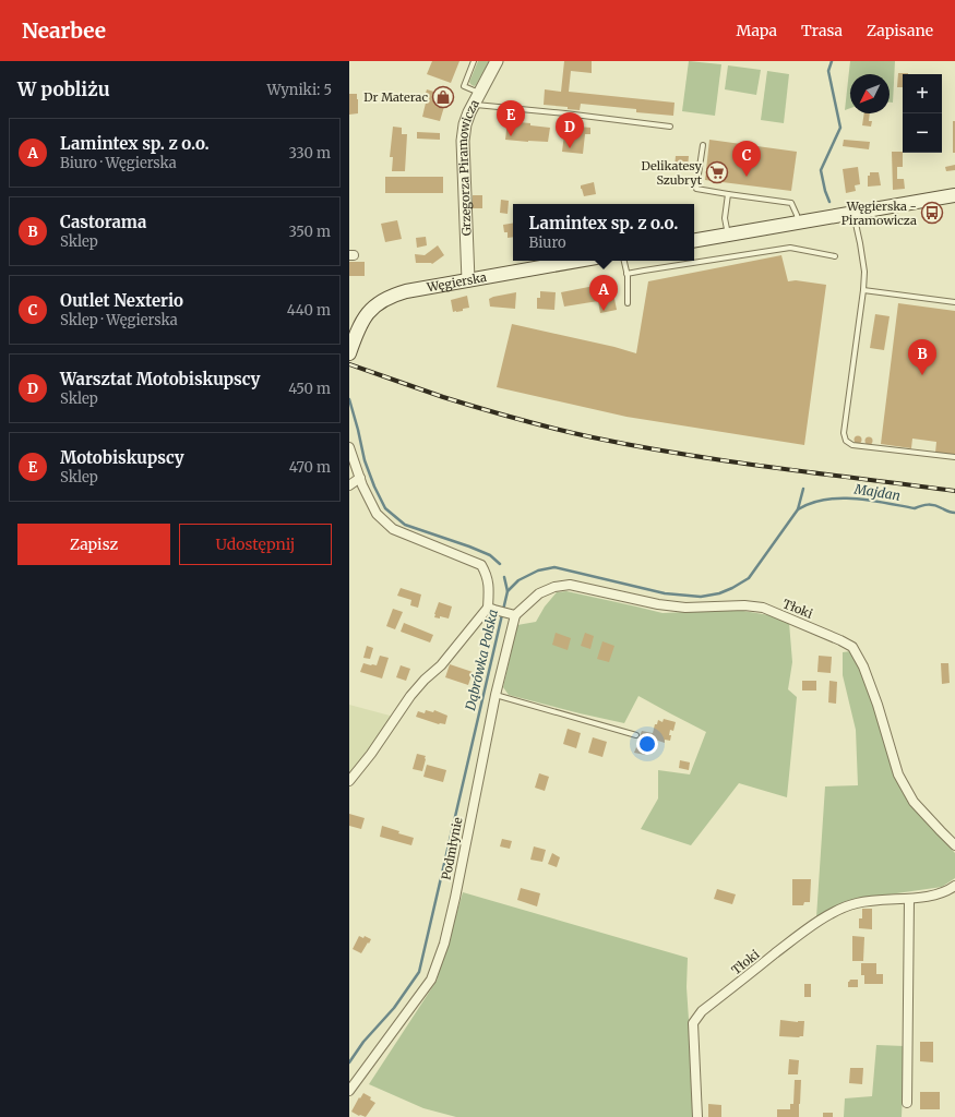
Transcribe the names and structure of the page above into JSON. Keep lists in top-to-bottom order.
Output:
{
  "streets": {
    "main road": ["Węgierska"],
    "street": ["Grzegorza Piramowicza", "Tłoki", "Podmłynie"]
  },
  "crossings": [
    ["Grzegorza Piramowicza", "Węgierska"],
    ["Tłoki", "Podmłynie"]
  ],
  "water": ["Majdan", "Dąbrówka Polska"],
  "places": {
    "shop": ["Dr Materac"],
    "supermarket": ["Delikatesy Szubryt"],
    "bus stop": ["Węgierska - Piramowicza"]
  },
  "north": "bottom left",
  "page": {
    "header": "Nearbee",
    "nav": ["Mapa", "Trasa", "Zapisane"],
    "heading": ["W pobliżu", "Wyniki: 5"],
    "map_buttons": ["+", "−"],
    "pins": [
      "E",
      "D",
      "C",
      "A",
      "B"
    ],
    "list": [
      {
        "mark": "A",
        "name": "Lamintex sp. z o.o.",
        "note": "Biuro · Węgierska",
        "value": "330 m"
      },
      {
        "mark": "B",
        "name": "Castorama",
        "note": "Sklep",
        "value": "350 m"
      },
      {
        "mark": "C",
        "name": "Outlet Nexterio",
        "note": "Sklep · Węgierska",
        "value": "440 m"
      },
      {
        "mark": "D",
        "name": "Warsztat Motobiskupscy",
        "note": "Sklep",
        "value": "450 m"
      },
      {
        "mark": "E",
        "name": "Motobiskupscy",
        "note": "Sklep",
        "value": "470 m"
      }
    ],
    "popup": ["Lamintex sp. z o.o.", "Biuro"],
    "buttons": ["Zapisz", "Udostępnij"]
  }
}
